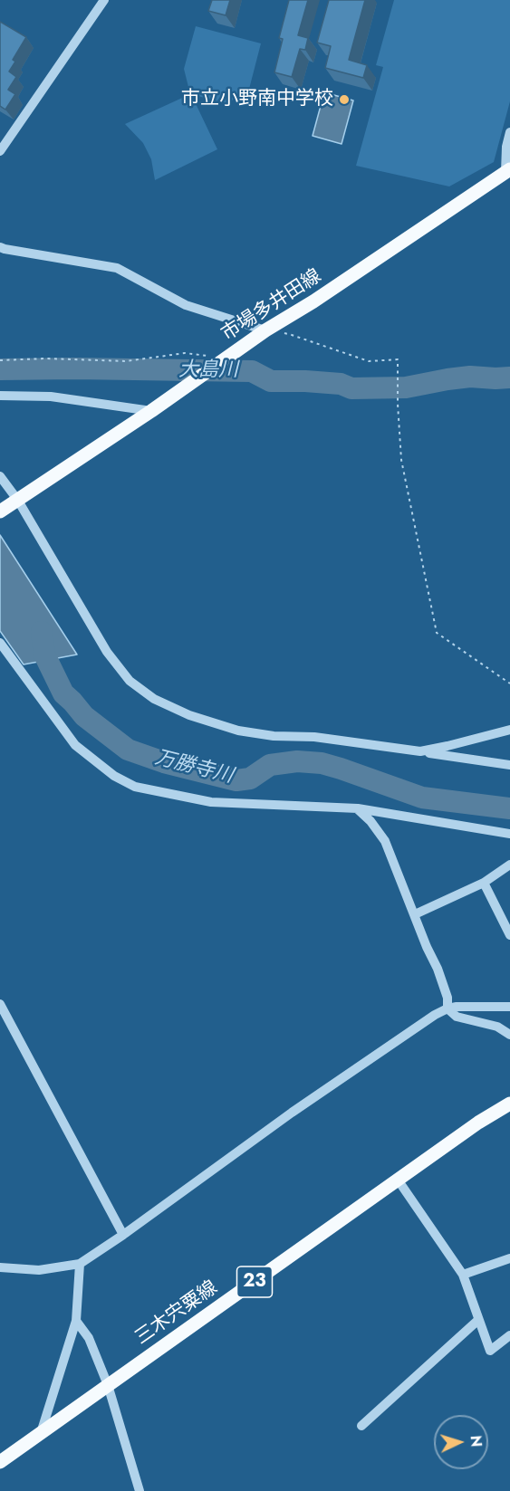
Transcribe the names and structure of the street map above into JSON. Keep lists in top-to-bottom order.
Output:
{
  "streets": {
    "main road": ["市場多井田線", "23", "三木宍粟線"]
  },
  "water": ["大島川", "万勝寺川"],
  "places": ["市立小野南中学校"],
  "north": "right"
}
